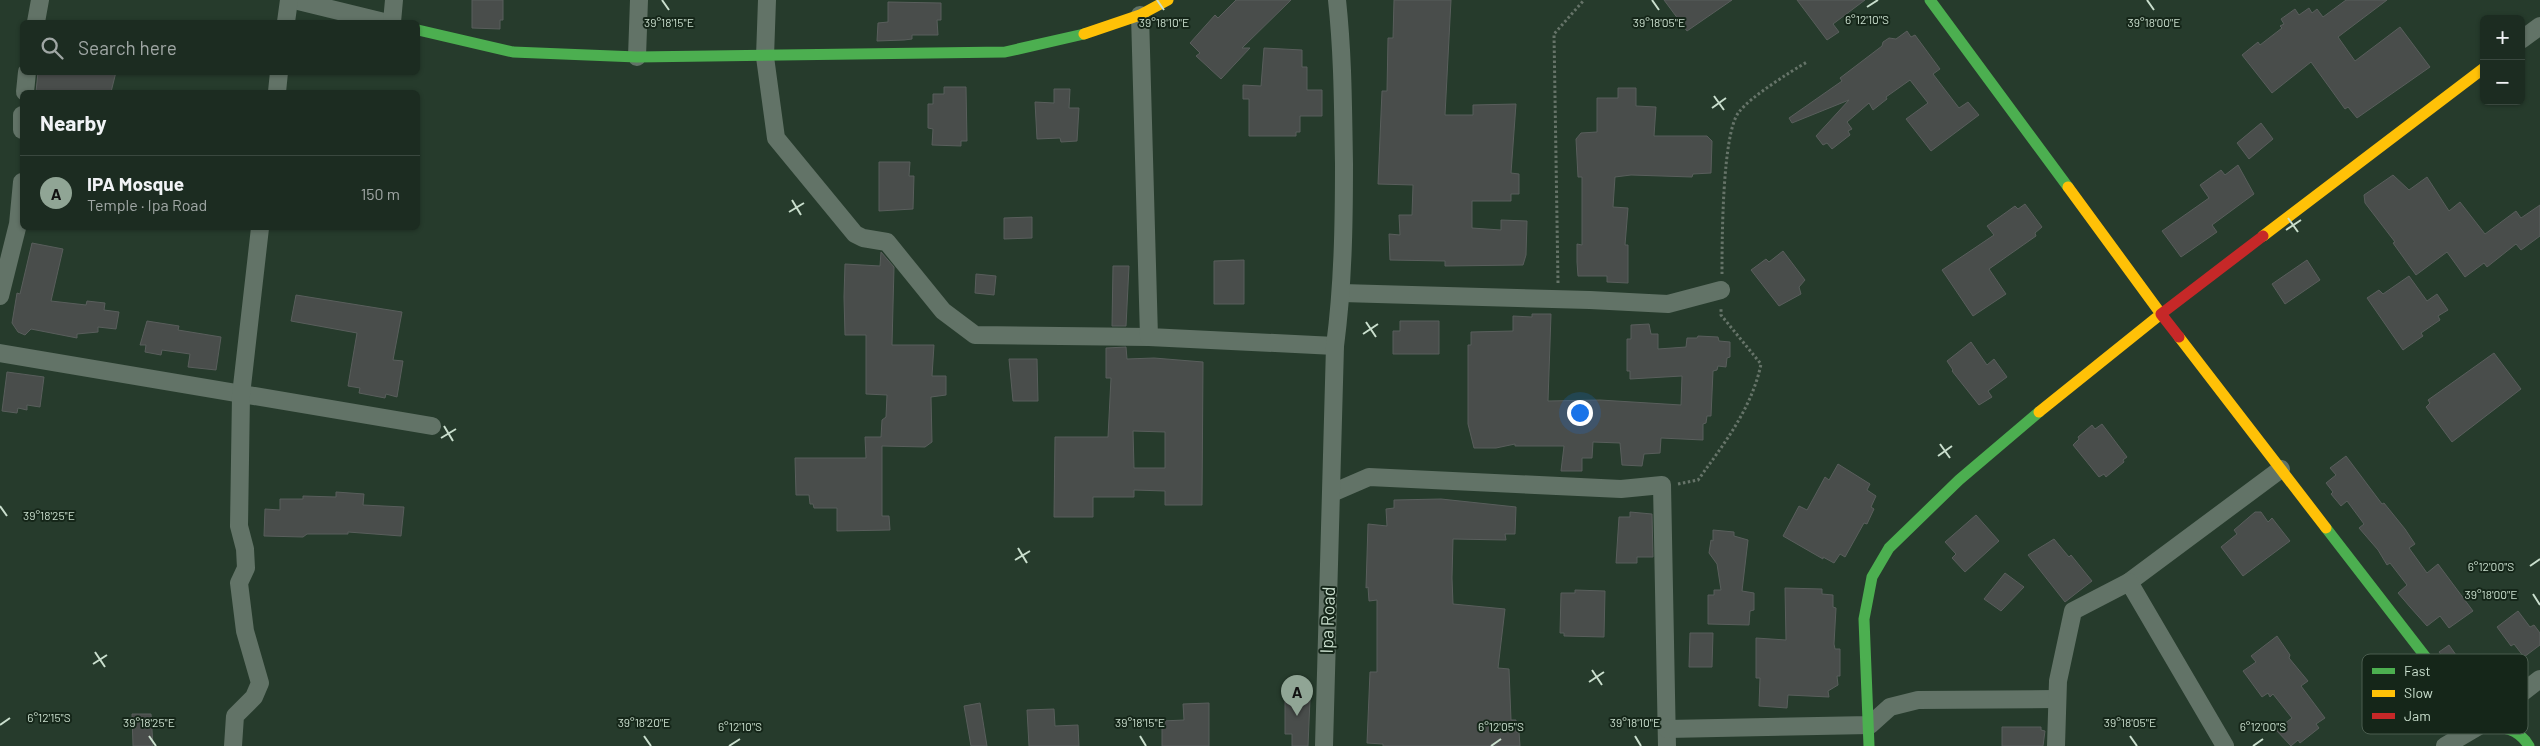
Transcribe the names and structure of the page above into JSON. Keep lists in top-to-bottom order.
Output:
{
  "streets": {
    "street": ["Ipa Road"]
  },
  "legend": ["Fast", "Slow", "Jam"],
  "page": {
    "map_buttons": ["+", "−"],
    "search": "Search here",
    "heading": "Nearby",
    "list": [
      {
        "mark": "A",
        "name": "IPA Mosque",
        "note": "Temple · Ipa Road",
        "value": "150 m"
      }
    ],
    "pins": "A"
  },
  "coordinates": [
    "6°12'10\"S",
    "39°18'15\"E",
    "39°18'10\"E",
    "39°18'05\"E",
    "39°18'00\"E",
    "39°18'25\"E",
    "6°12'00\"S",
    "6°12'15\"S",
    "39°18'20\"E",
    "6°12'05\"S"
  ]
}
